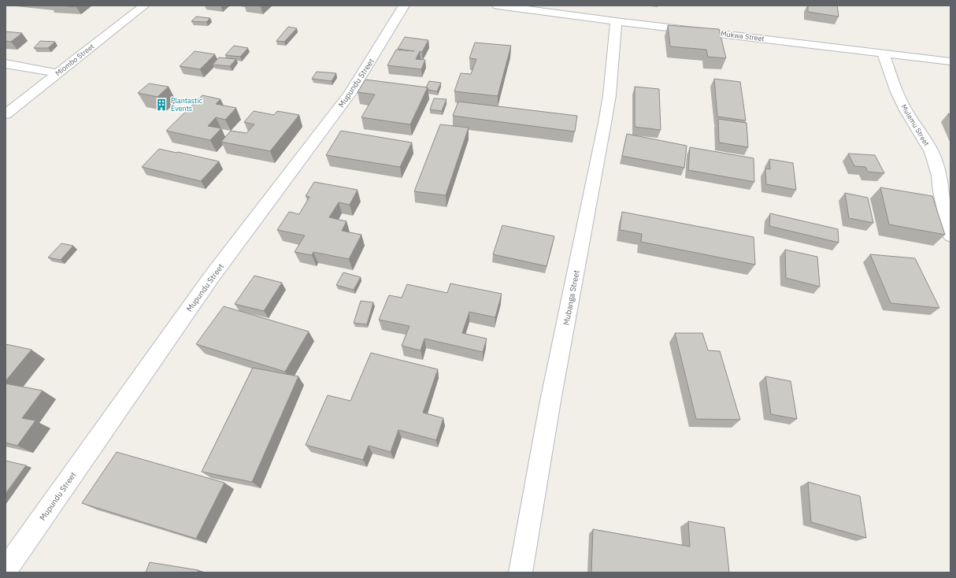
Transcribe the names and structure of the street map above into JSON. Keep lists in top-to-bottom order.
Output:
{
  "streets": {
    "street": [
      "Mukwa Street",
      "Miombo Street",
      "Mupundu Street",
      "Mulemu Street",
      "Mubanga Street"
    ]
  },
  "crossings": [
    ["Mukwa Street", "Mulemu Street"],
    ["Mukwa Street", "Mubanga Street"]
  ],
  "places": {
    "building": ["Plantastic Events"]
  }
}
